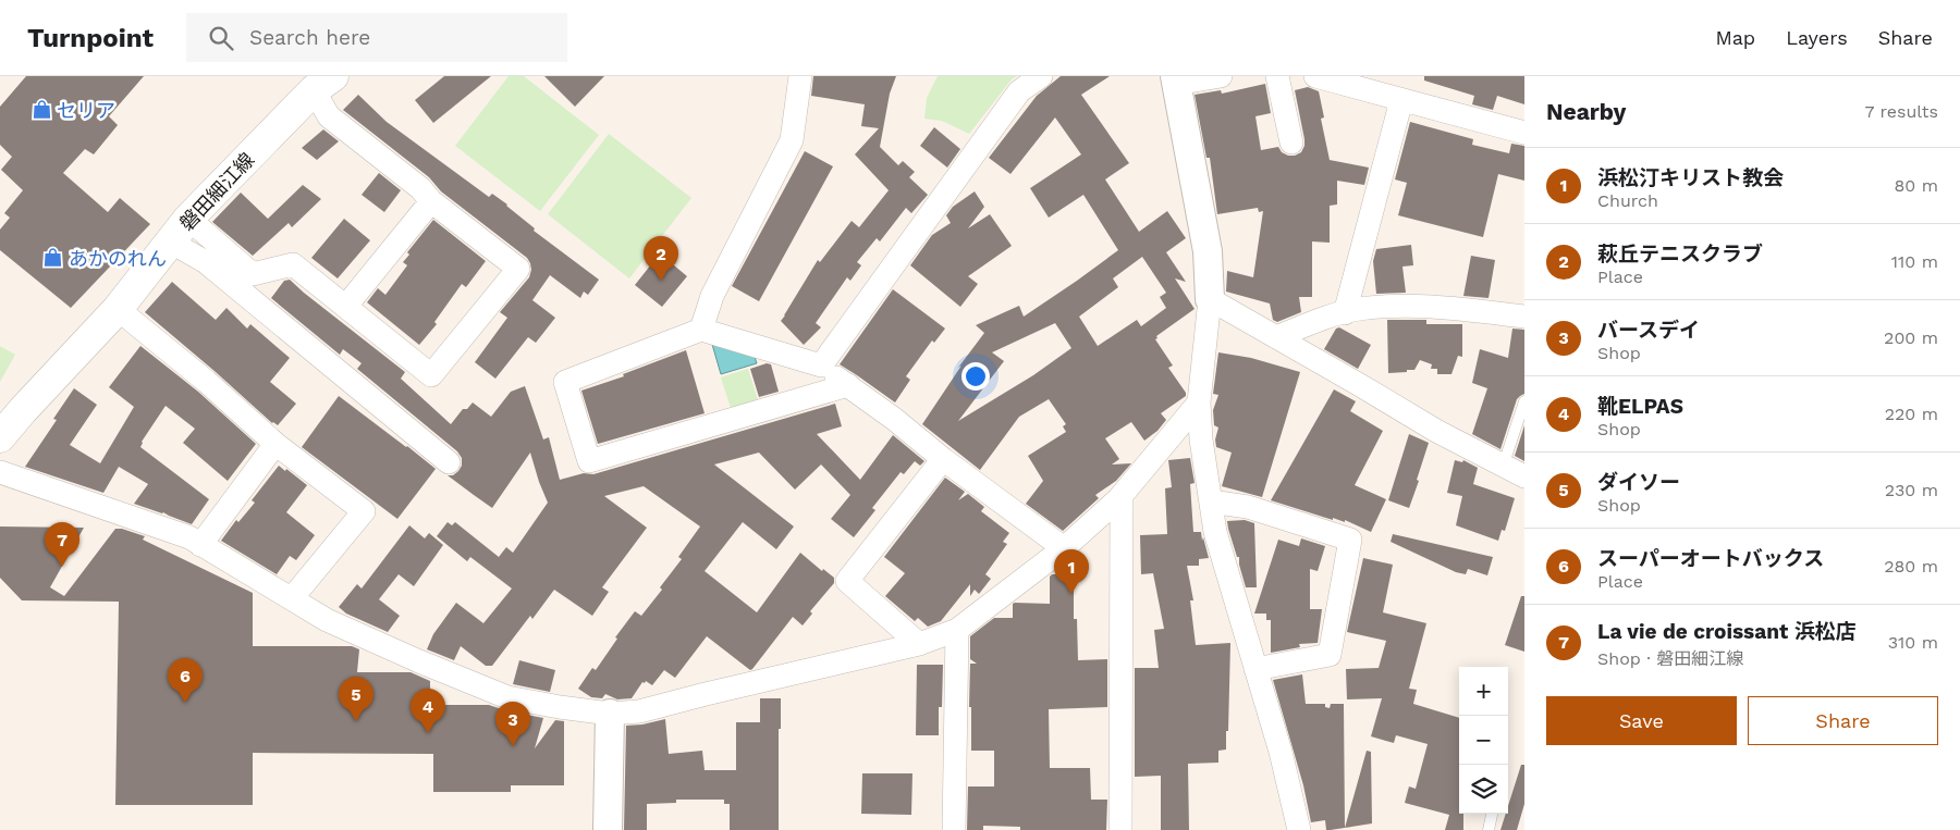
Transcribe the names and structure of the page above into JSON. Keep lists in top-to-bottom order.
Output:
{
  "streets": {
    "main road": ["磐田細江線"]
  },
  "places": {
    "shop": ["セリア", "あかのれん"]
  },
  "page": {
    "header": "Turnpoint",
    "search": "Search here",
    "nav": ["Map", "Layers", "Share"],
    "heading": ["Nearby", "7 results"],
    "list": [
      {
        "mark": "1",
        "name": "浜松汀キリスト教会",
        "note": "Church",
        "value": "80 m"
      },
      {
        "mark": "2",
        "name": "萩丘テニスクラブ",
        "note": "Place",
        "value": "110 m"
      },
      {
        "mark": "3",
        "name": "バースデイ",
        "note": "Shop",
        "value": "200 m"
      },
      {
        "mark": "4",
        "name": "靴ELPAS",
        "note": "Shop",
        "value": "220 m"
      },
      {
        "mark": "5",
        "name": "ダイソー",
        "note": "Shop",
        "value": "230 m"
      },
      {
        "mark": "6",
        "name": "スーパーオートバックス",
        "note": "Place",
        "value": "280 m"
      },
      {
        "mark": "7",
        "name": "La vie de croissant 浜松店",
        "note": "Shop · 磐田細江線",
        "value": "310 m"
      }
    ],
    "pins": [
      "2",
      "7",
      "1",
      "6",
      "5",
      "4",
      "3"
    ],
    "map_buttons": ["+", "−"],
    "buttons": ["Save", "Share"]
  }
}
